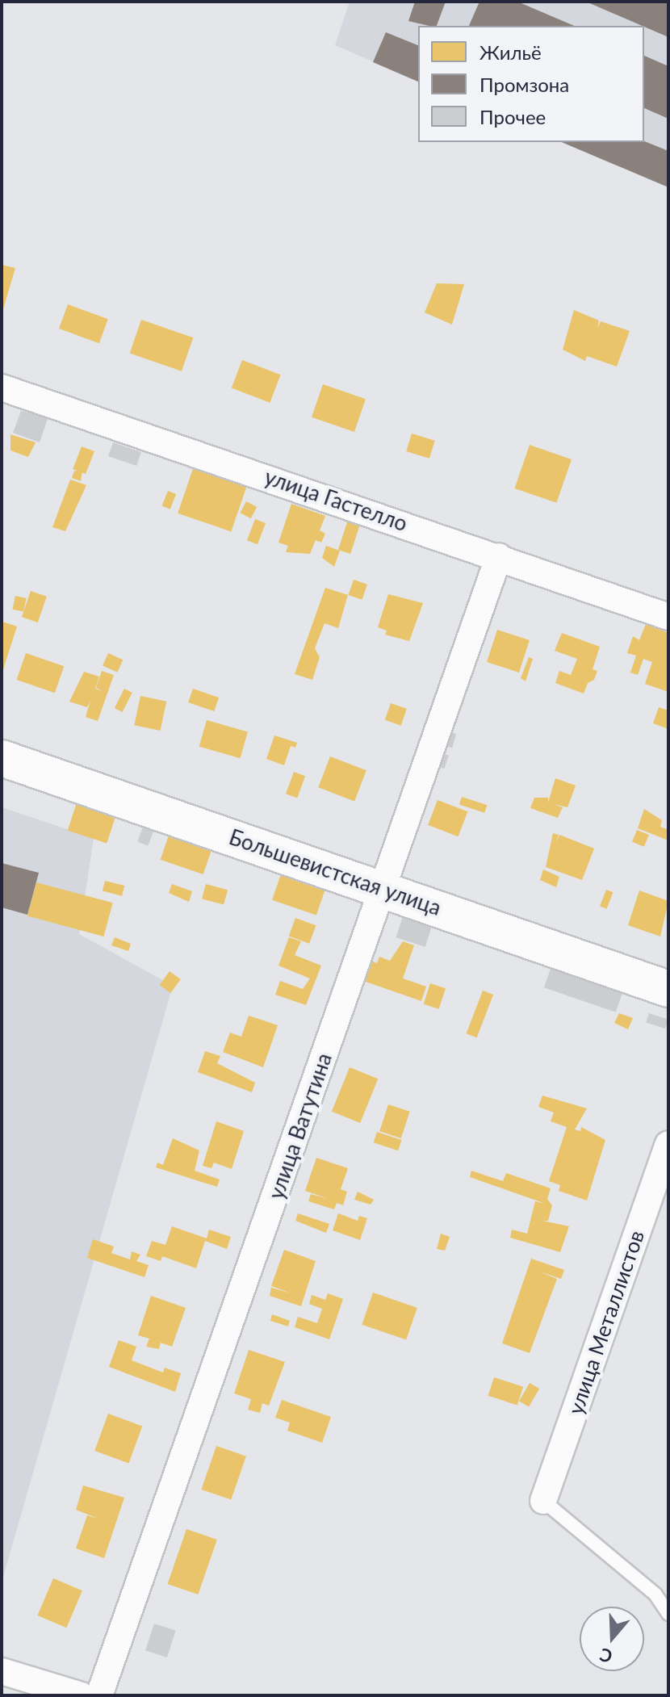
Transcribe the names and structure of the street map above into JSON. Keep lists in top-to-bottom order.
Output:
{
  "streets": {
    "street": [
      "улица Гастелло",
      "Большевистская улица",
      "улица Ватутина",
      "улица Металлистов"
    ]
  },
  "crossings": [
    ["улица Гастелло", "улица Ватутина"],
    ["Большевистская улица", "улица Ватутина"]
  ],
  "legend": ["Жильё", "Промзона", "Прочее"],
  "north": "bottom"
}
